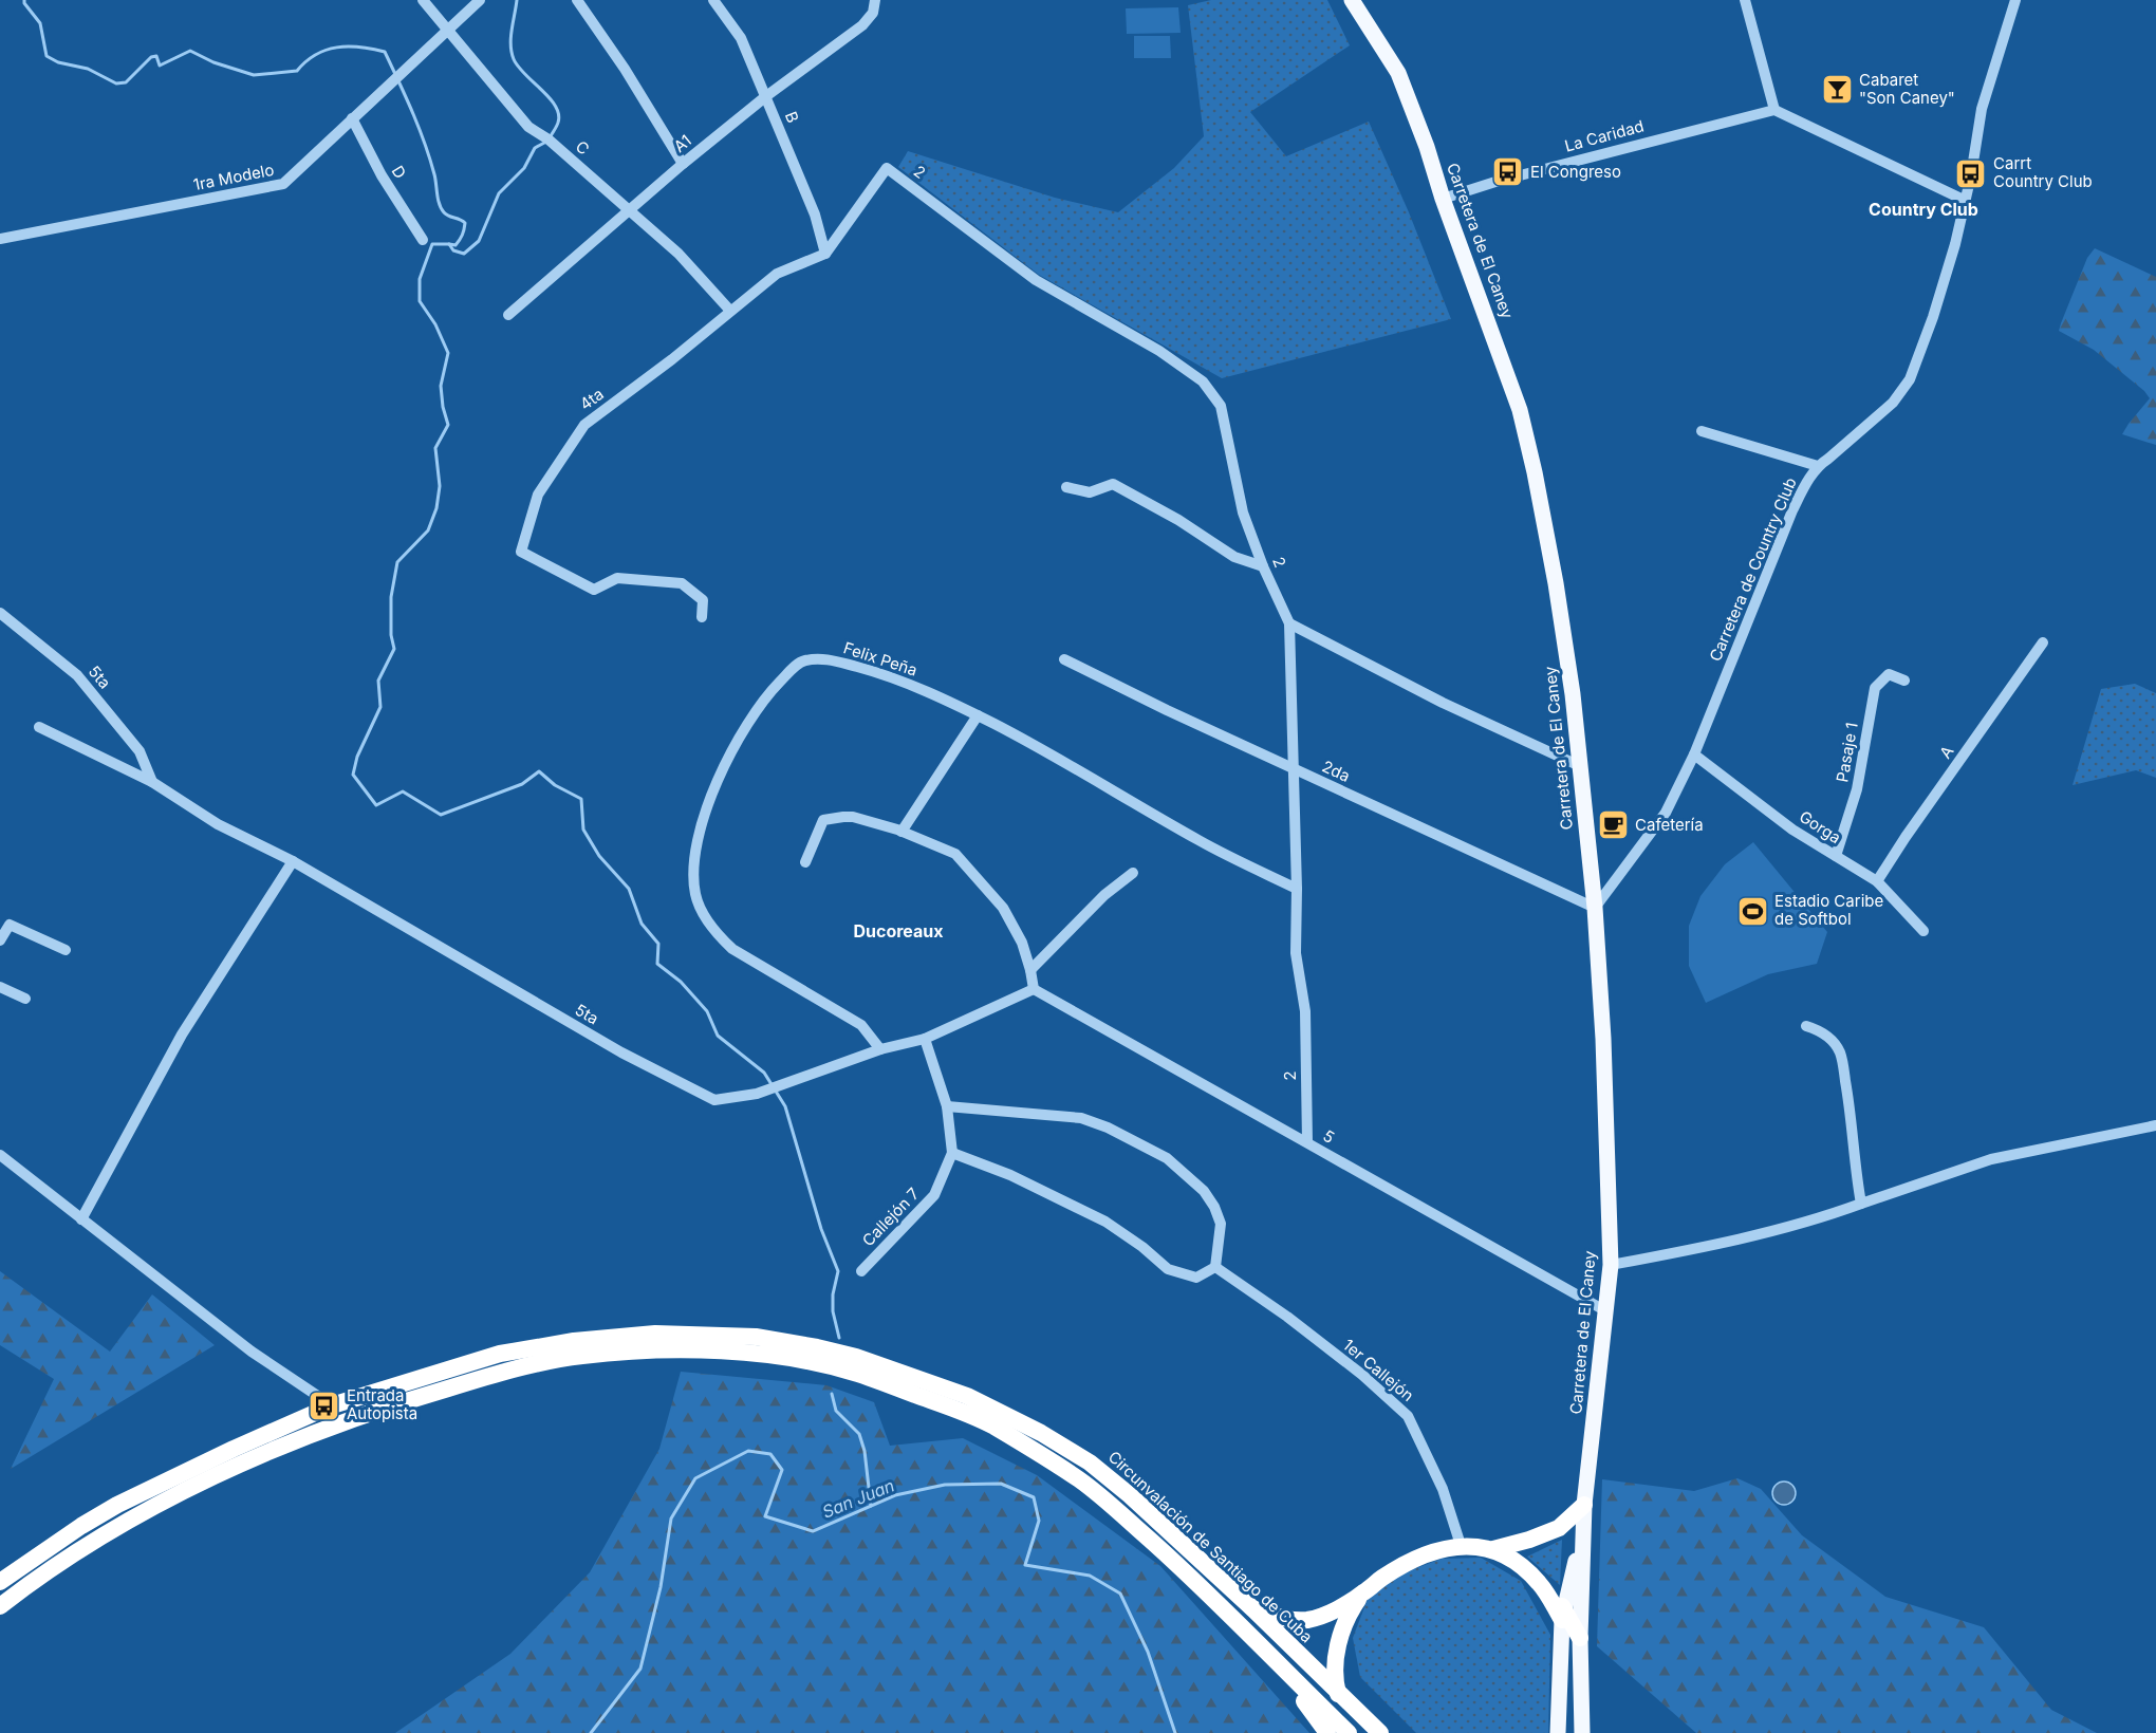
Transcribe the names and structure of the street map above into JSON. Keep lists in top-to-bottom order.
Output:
{
  "streets": {
    "highway": ["Circunvalación de Santiago de Cuba"],
    "main road": ["Carretera de El Caney"],
    "street": [
      "B",
      "La Caridad",
      "A1",
      "C",
      "D",
      "2",
      "1ra Modelo",
      "4ta",
      "Carretera de Country Club",
      "Felix Peña",
      "5ta",
      "Pasaje 1",
      "A",
      "2da",
      "Gorga",
      "5",
      "Callejón 7",
      "1er Callejón"
    ]
  },
  "crossings": [
    ["B", "A1"],
    ["B", "2"],
    ["B", "4ta"],
    ["La Caridad", "Carretera de El Caney"],
    ["A1", "C"],
    ["C", "1ra Modelo"],
    ["C", "4ta"],
    ["D", "1ra Modelo"],
    ["2", "4ta"],
    ["2", "Felix Peña"],
    ["2", "2da"],
    ["2", "5"],
    ["Carretera de El Caney", "Carretera de Country Club"],
    ["Carretera de El Caney", "2da"],
    ["Carretera de El Caney", "5"],
    ["Carretera de Country Club", "2da"],
    ["Carretera de Country Club", "Gorga"],
    ["Felix Peña", "5ta"],
    ["5ta", "5"],
    ["5ta", "Callejón 7"],
    ["Pasaje 1", "Gorga"],
    ["A", "Gorga"]
  ],
  "districts": ["Country Club", "Ducoreaux"],
  "water": ["San Juan"],
  "places": {
    "bar": ["Cabaret \"Son Caney\""],
    "bus stop": ["El Congreso", "Carrt Country Club", "Entrada Autopista"],
    "cafe": ["Cafetería"],
    "sports": ["Estadio Caribe de Softbol"]
  }
}
